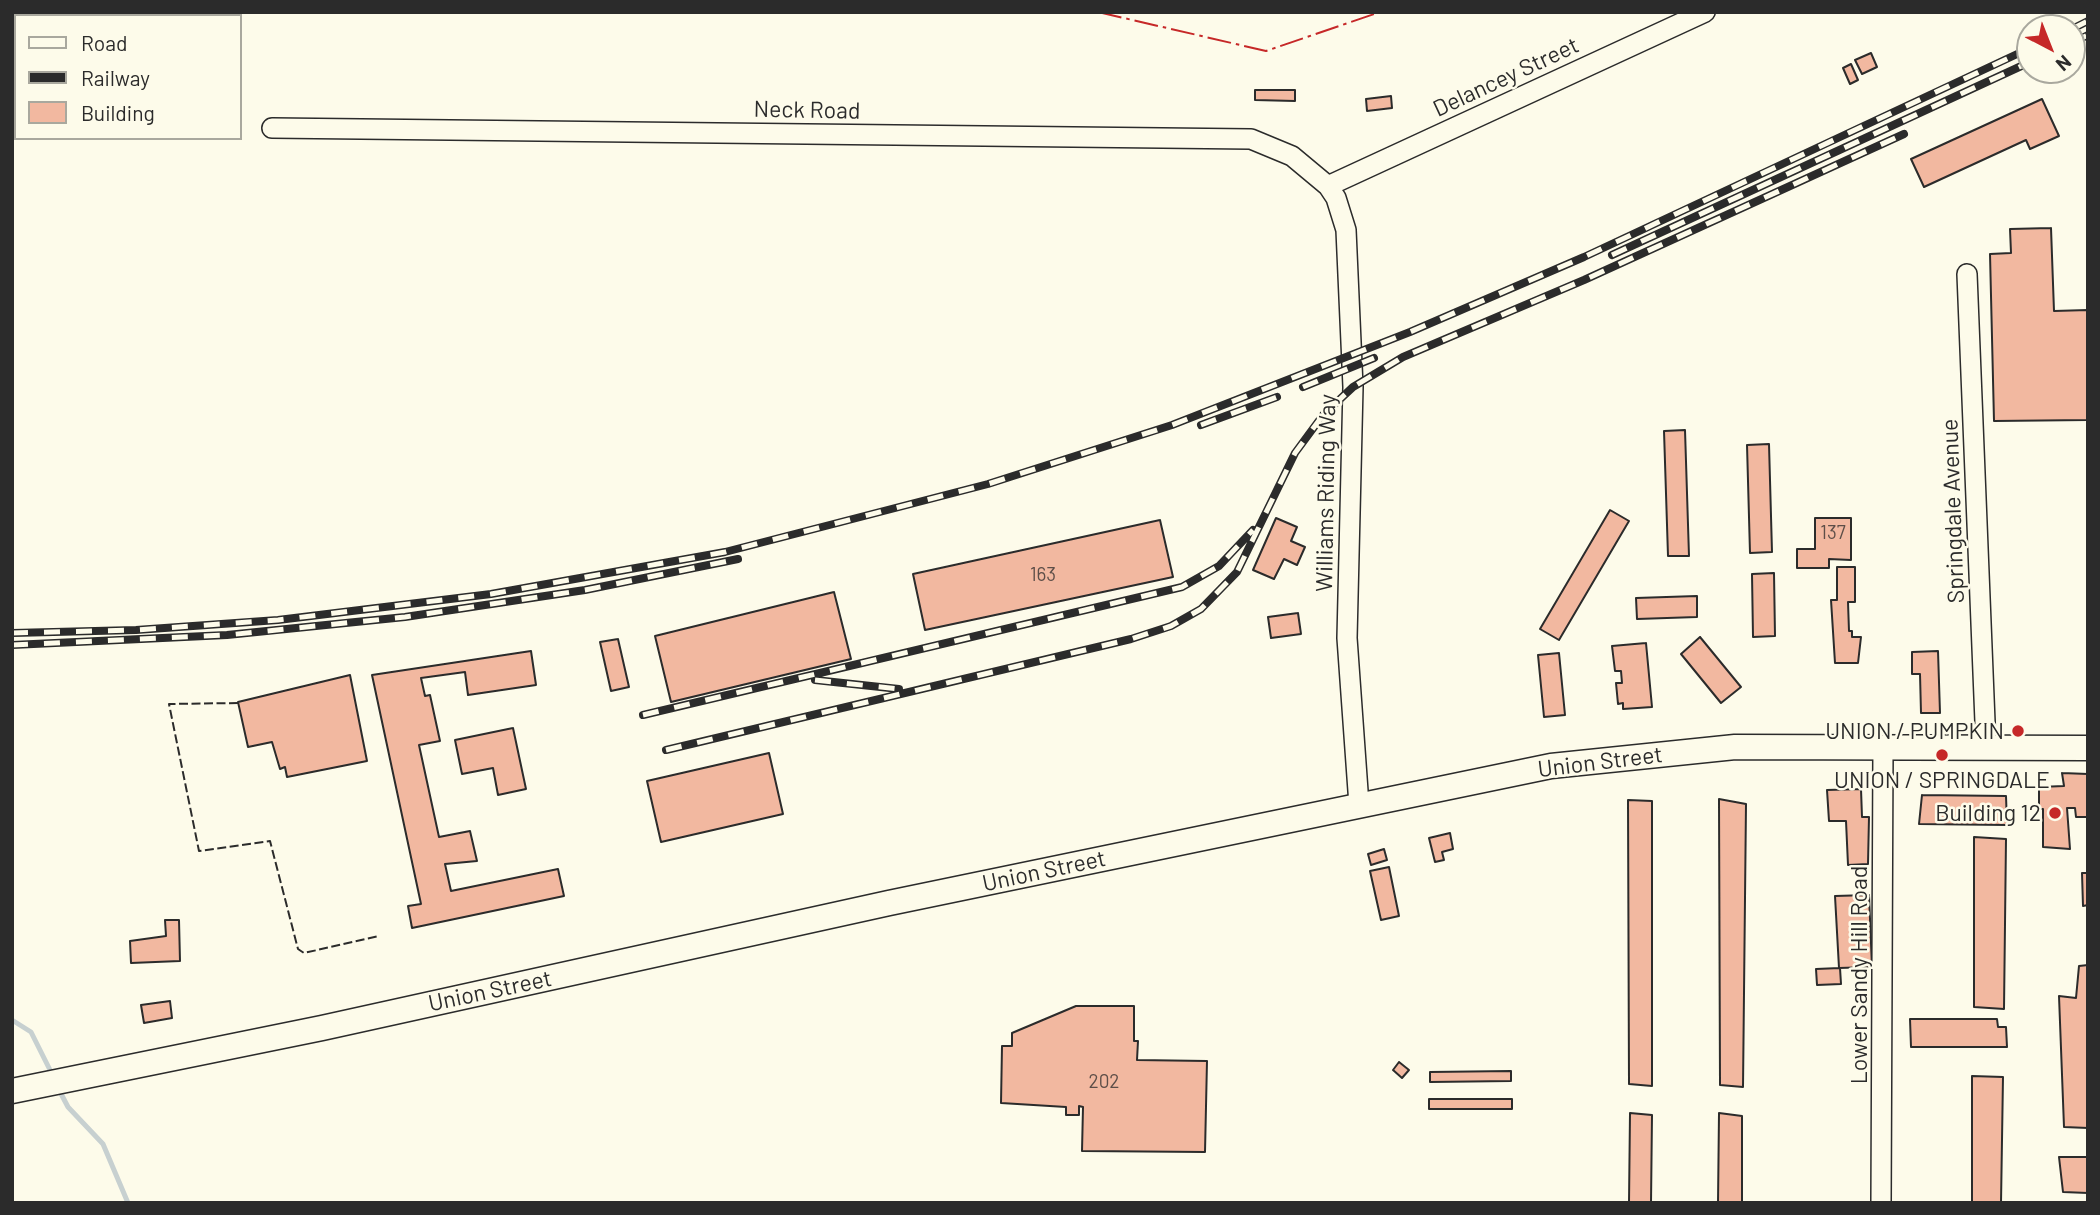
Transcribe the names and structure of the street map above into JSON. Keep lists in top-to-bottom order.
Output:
{
  "streets": {
    "main road": ["Union Street"],
    "street": [
      "Delancey Street",
      "Neck Road",
      "Williams Riding Way",
      "Springdale Avenue",
      "Lower Sandy Hill Road"
    ]
  },
  "crossings": [
    ["Delancey Street", "Neck Road"],
    ["Delancey Street", "Williams Riding Way"],
    ["Neck Road", "Williams Riding Way"],
    ["Williams Riding Way", "Union Street"],
    ["Springdale Avenue", "Union Street"],
    ["Union Street", "Lower Sandy Hill Road"]
  ],
  "places": ["UNION / PUMPKIN", "UNION / SPRINGDALE", "Building 12"],
  "house_numbers": ["137", "163", "202"],
  "legend": ["Road", "Railway", "Building"],
  "north": "bottom right"
}
